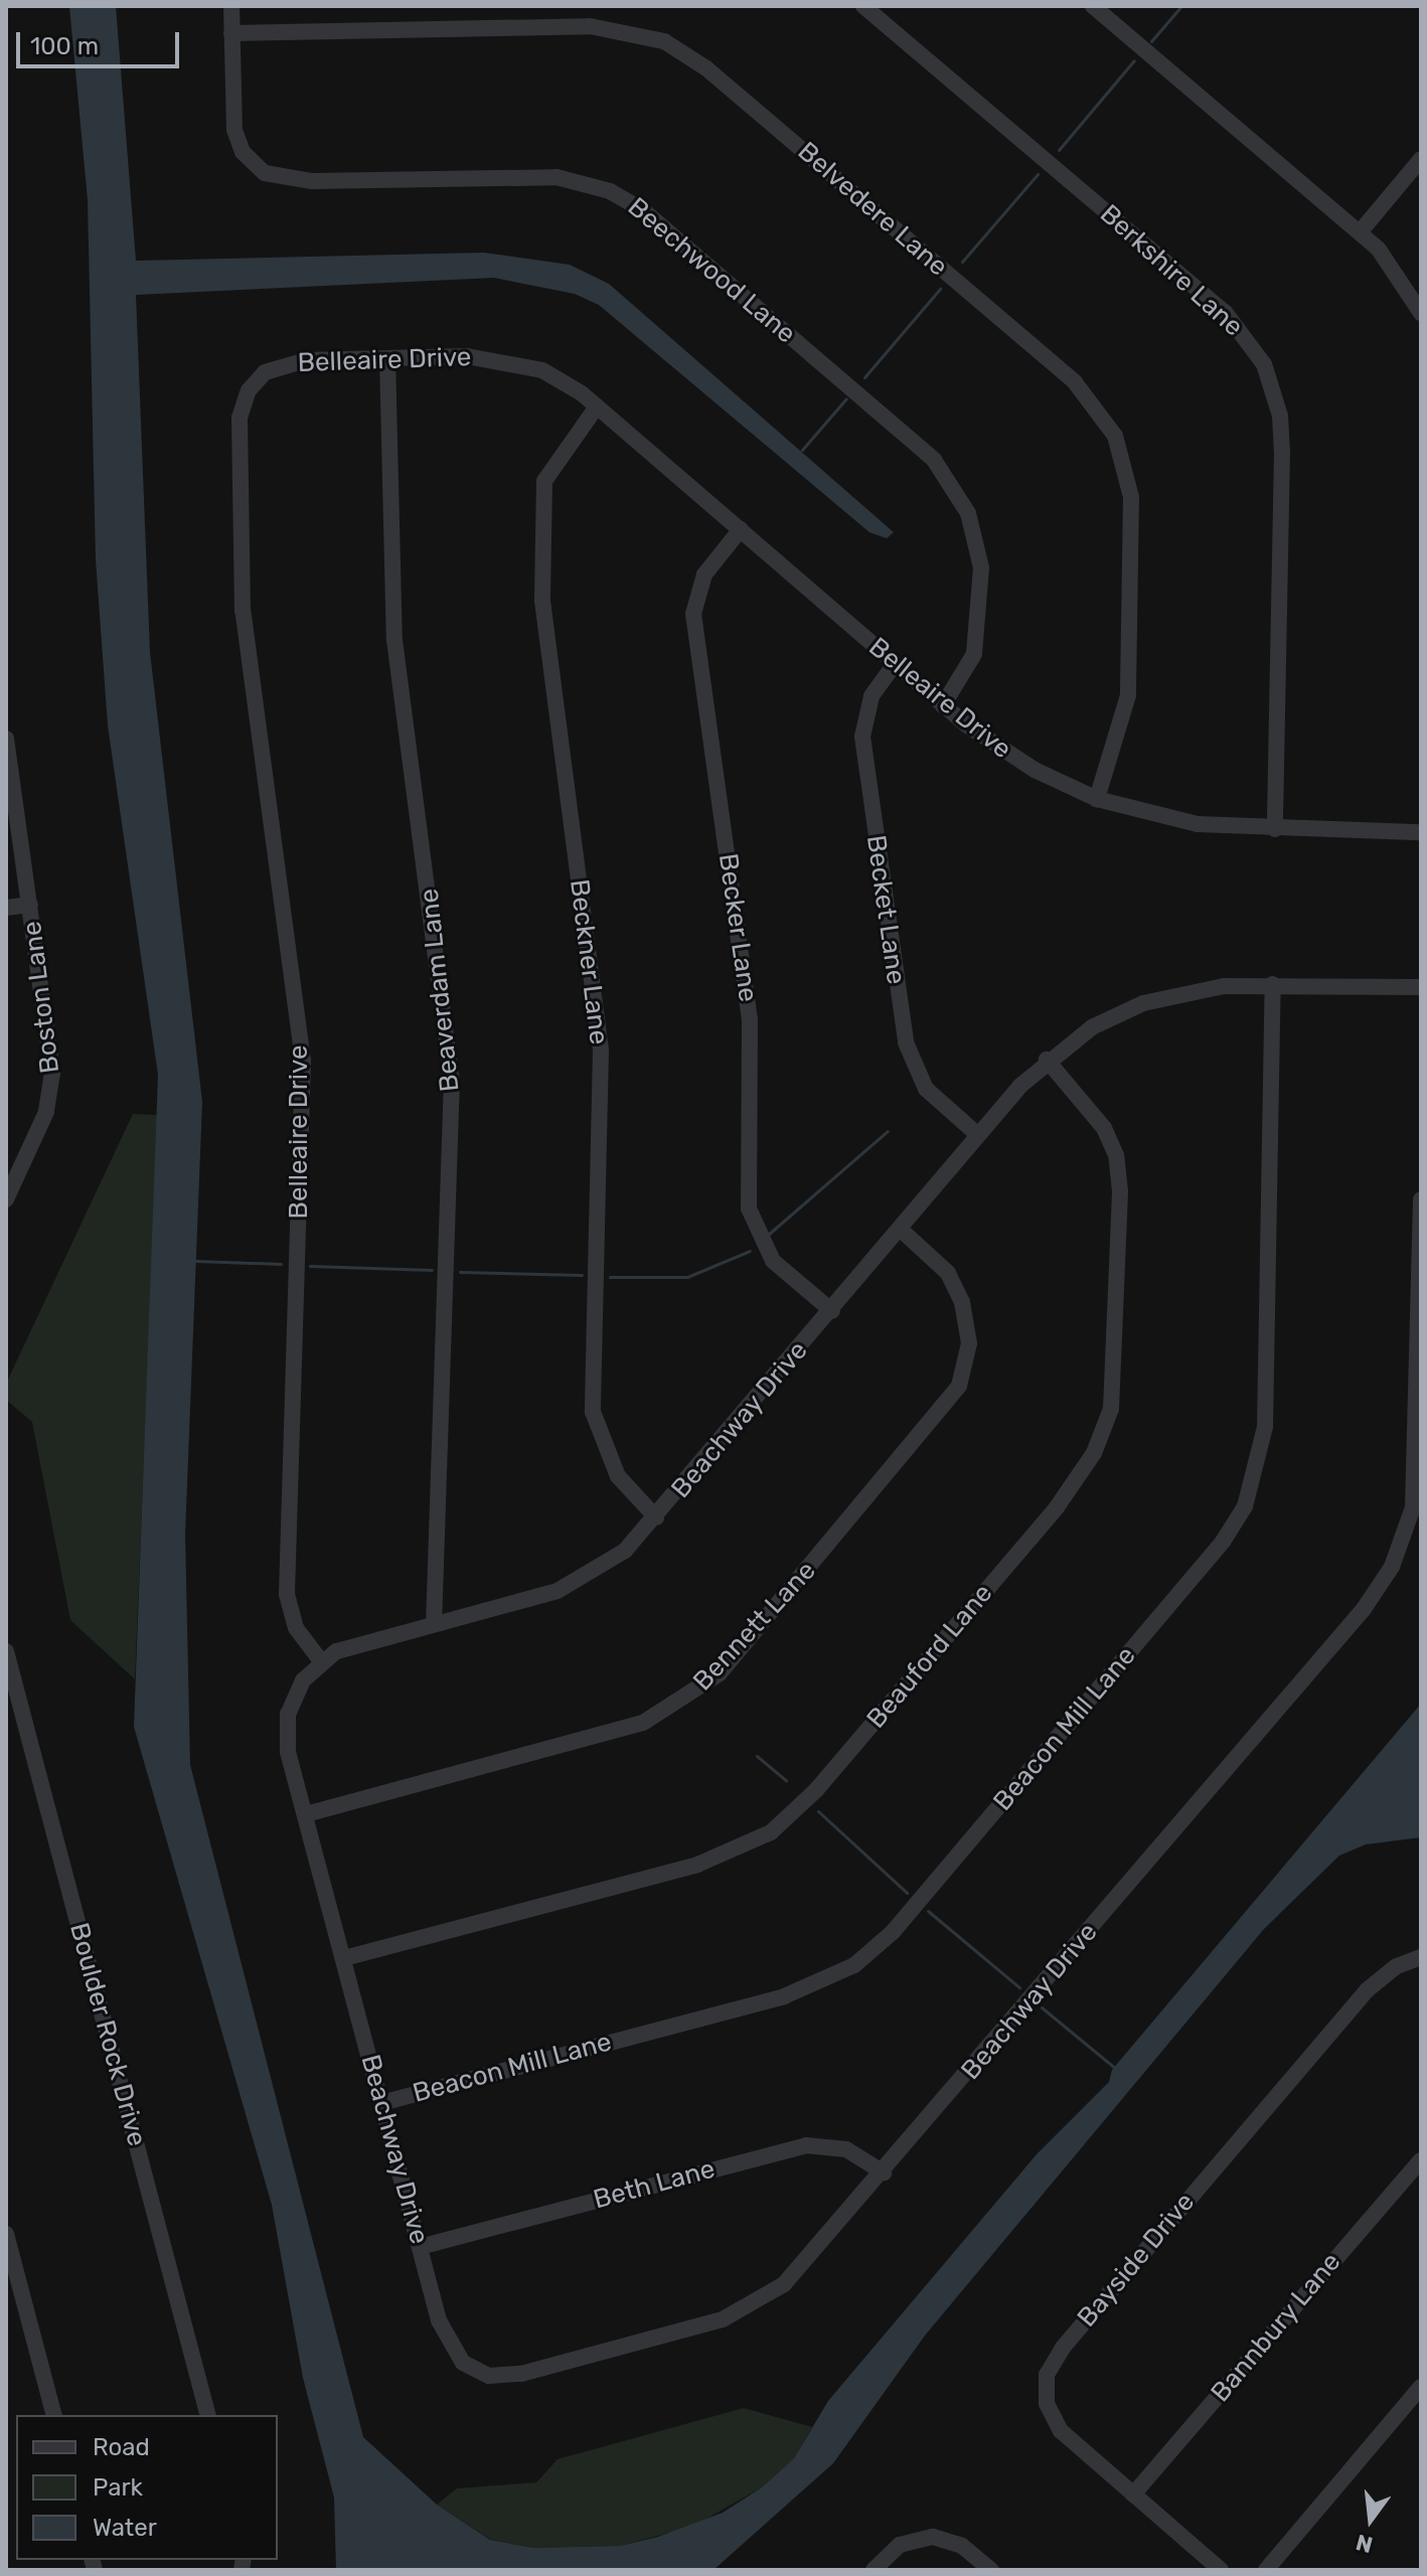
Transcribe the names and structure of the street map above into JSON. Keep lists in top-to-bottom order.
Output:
{
  "streets": {
    "street": [
      "Belvedere Lane",
      "Beechwood Lane",
      "Berkshire Lane",
      "Belleaire Drive",
      "Becket Lane",
      "Becker Lane",
      "Beckner Lane",
      "Beaverdam Lane",
      "Boston Lane",
      "Beachway Drive",
      "Bennett Lane",
      "Beauford Lane",
      "Beacon Mill Lane",
      "Boulder Rock Drive",
      "Beth Lane",
      "Bayside Drive",
      "Bannbury Lane"
    ]
  },
  "crossings": [
    ["Belvedere Lane", "Beechwood Lane"],
    ["Belvedere Lane", "Belleaire Drive"],
    ["Beechwood Lane", "Belleaire Drive"],
    ["Berkshire Lane", "Belleaire Drive"],
    ["Belleaire Drive", "Becket Lane"],
    ["Belleaire Drive", "Becker Lane"],
    ["Belleaire Drive", "Beckner Lane"],
    ["Belleaire Drive", "Beaverdam Lane"],
    ["Belleaire Drive", "Beachway Drive"],
    ["Becket Lane", "Beachway Drive"],
    ["Becker Lane", "Beachway Drive"],
    ["Beckner Lane", "Beachway Drive"],
    ["Beaverdam Lane", "Beachway Drive"],
    ["Beachway Drive", "Bennett Lane"],
    ["Beachway Drive", "Beauford Lane"],
    ["Beachway Drive", "Beacon Mill Lane"],
    ["Beachway Drive", "Beth Lane"],
    ["Bayside Drive", "Bannbury Lane"]
  ],
  "legend": ["Road", "Park", "Water"],
  "scale_bar": "100 m",
  "north": "bottom"
}
